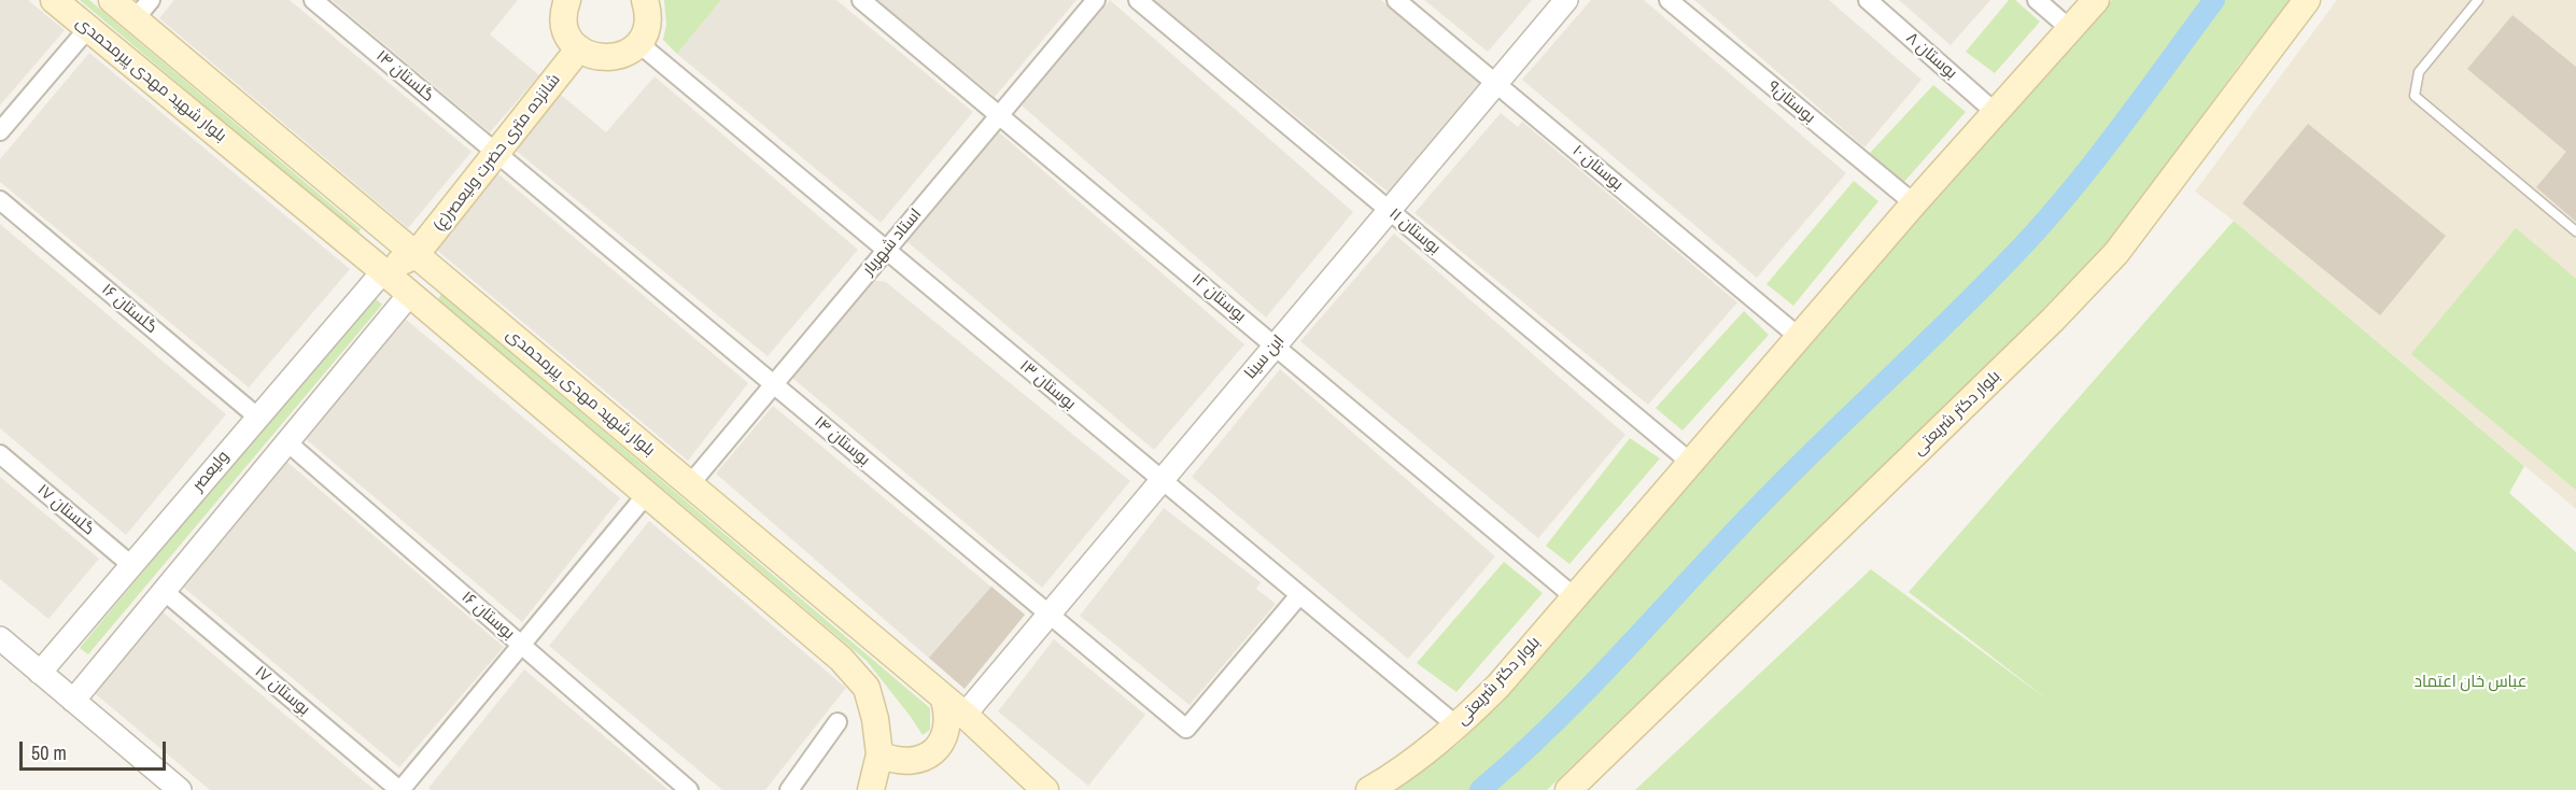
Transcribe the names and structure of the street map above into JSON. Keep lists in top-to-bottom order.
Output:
{
  "streets": {
    "main road": ["بلوار شهید مهدی پیرمحمدی", "شانزده متری حضرت ولیعصر(ع)", "بلوار دکتر شریعتی"],
    "street": [
      "بوستان ۸",
      "گلستان ۱۴",
      "بوستان۹",
      "بوستان ۱۰",
      "بوستان ۱۱",
      "استاد شهریار",
      "بوستان ۱۲",
      "گلستان ۱۶",
      "ابن سینا",
      "بوستان ۱۳",
      "بوستان ۱۴",
      "ولیعصر",
      "گلستان ۱۷",
      "بوستان ۱۶",
      "بوستان ۱۷"
    ]
  },
  "crossings": [
    ["بوستان ۸", "بلوار دکتر شریعتی"],
    ["گلستان ۱۴", "شانزده متری حضرت ولیعصر(ع)"],
    ["گلستان ۱۴", "بوستان ۱۴"],
    ["بلوار شهید مهدی پیرمحمدی", "شانزده متری حضرت ولیعصر(ع)"],
    ["بلوار شهید مهدی پیرمحمدی", "استاد شهریار"],
    ["بلوار شهید مهدی پیرمحمدی", "ابن سینا"],
    ["بلوار شهید مهدی پیرمحمدی", "ولیعصر"],
    ["بوستان۹", "بلوار دکتر شریعتی"],
    ["شانزده متری حضرت ولیعصر(ع)", "بوستان ۱۴"],
    ["بوستان ۱۰", "ابن سینا"],
    ["بوستان ۱۰", "بلوار دکتر شریعتی"],
    ["بوستان ۱۱", "ابن سینا"],
    ["بوستان ۱۱", "بلوار دکتر شریعتی"],
    ["استاد شهریار", "بوستان ۱۲"],
    ["استاد شهریار", "بوستان ۱۳"],
    ["استاد شهریار", "بوستان ۱۴"],
    ["بوستان ۱۲", "ابن سینا"],
    ["بوستان ۱۲", "بلوار دکتر شریعتی"],
    ["گلستان ۱۶", "ولیعصر"],
    ["ابن سینا", "بوستان ۱۳"],
    ["ابن سینا", "بوستان ۱۴"],
    ["بوستان ۱۳", "بلوار دکتر شریعتی"],
    ["بوستان ۱۳", "بوستان ۱۴"],
    ["ولیعصر", "گلستان ۱۷"]
  ],
  "parks": ["عباس خان اعتماد"],
  "scale_bar": "50 m"
}
